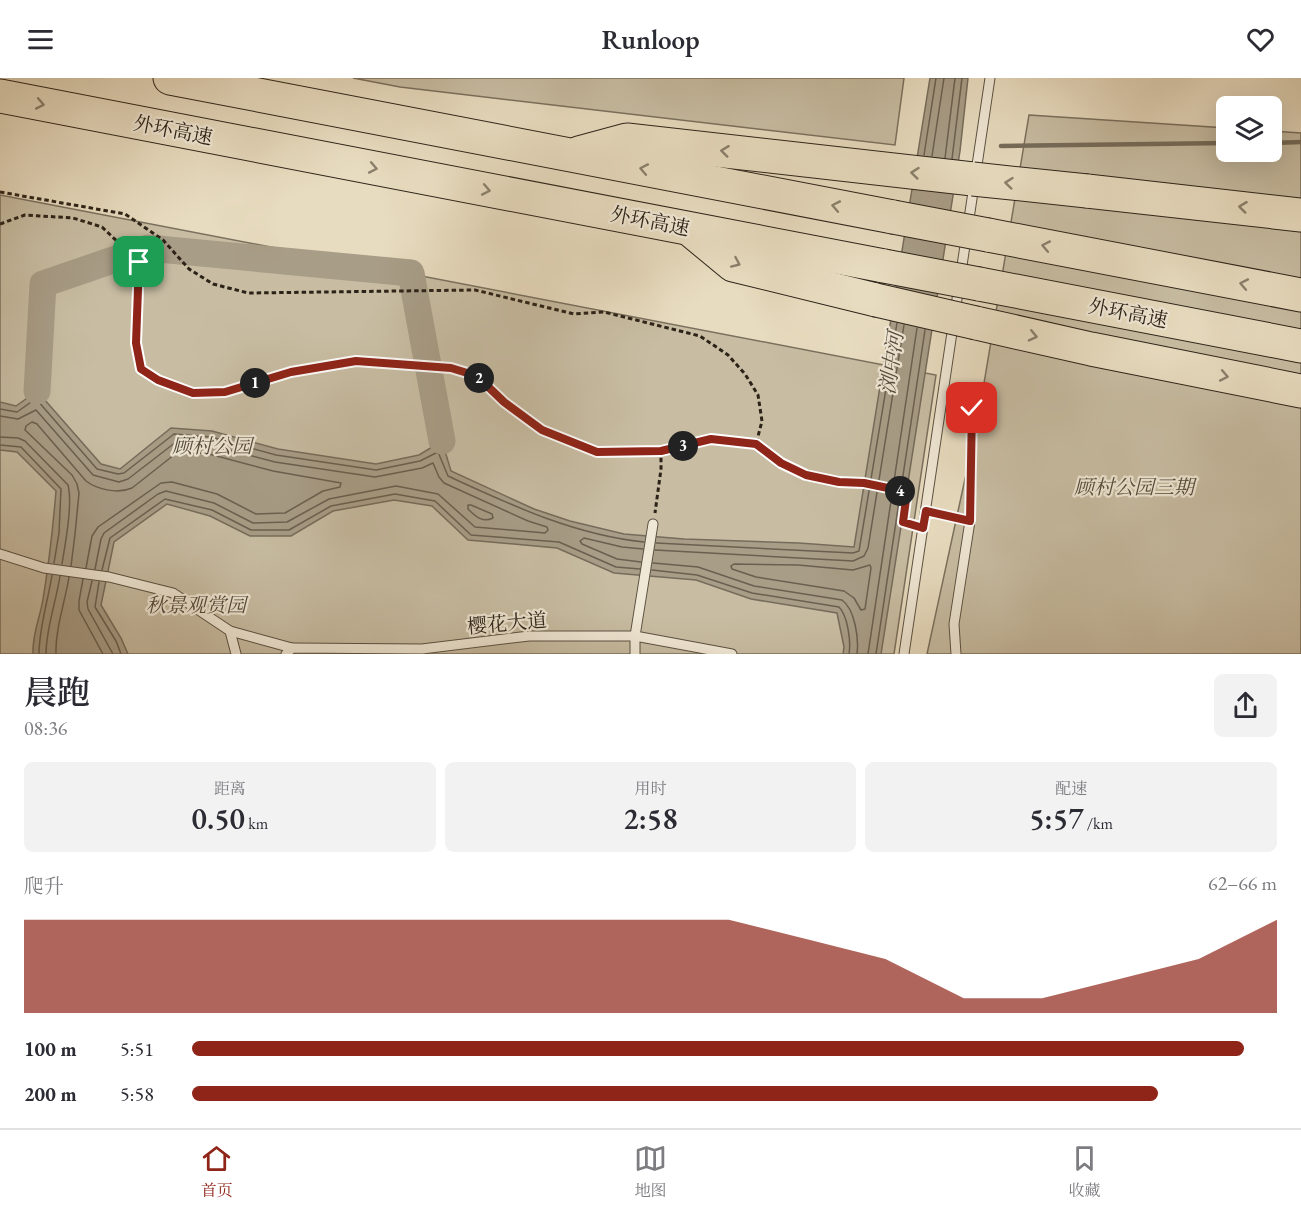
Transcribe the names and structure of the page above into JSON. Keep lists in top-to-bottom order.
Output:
{
  "streets": {
    "highway": ["外环高速"],
    "lane": ["樱花大道"]
  },
  "water": ["浏中河"],
  "parks": ["顾村公园", "顾村公园三期", "秋景观赏园"],
  "page": {
    "header": "Runloop",
    "pins": [
      "2",
      "1",
      "3",
      "4"
    ],
    "heading": ["晨跑", "08:36"],
    "stats": [
      ["距离", "0.50 km"],
      ["用时", "2:58"],
      ["配速", "5:57 /km"]
    ],
    "chart": ["爬升", "62–66 m"],
    "list": [
      {
        "name": "100 m",
        "note": "5:51"
      },
      {
        "name": "200 m",
        "note": "5:58"
      }
    ],
    "tabs": ["首页", "地图", "收藏"]
  }
}
